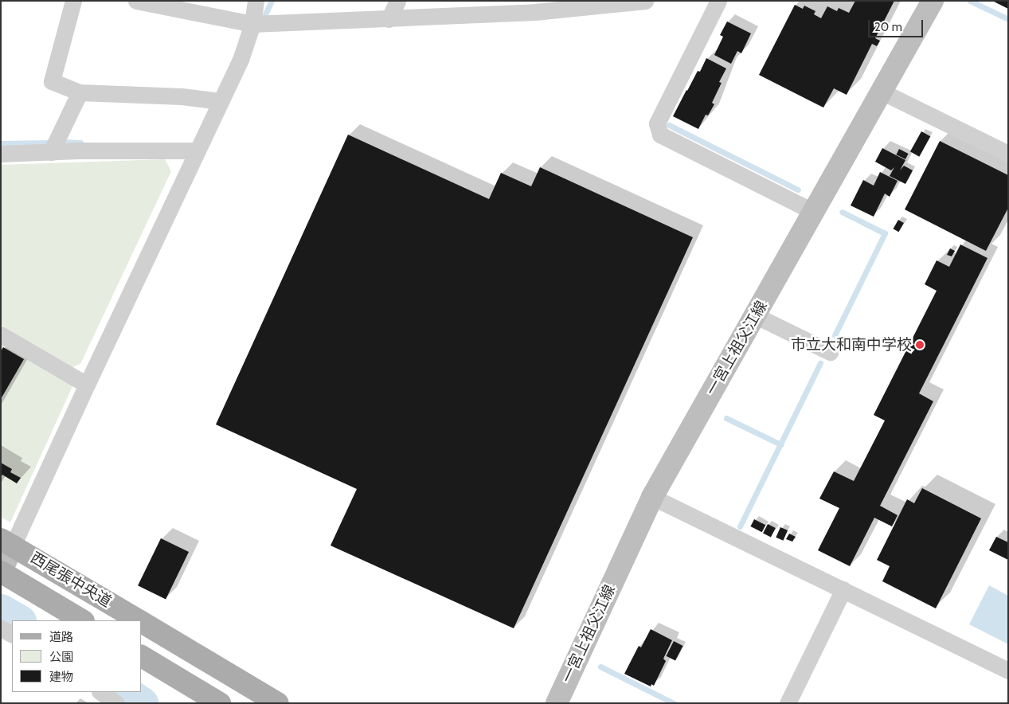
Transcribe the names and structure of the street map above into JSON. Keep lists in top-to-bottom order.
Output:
{
  "streets": {
    "main road": ["一宮上祖父江線", "西尾張中央道"]
  },
  "places": ["市立大和南中学校"],
  "legend": ["道路", "公園", "建物"],
  "scale_bar": "20 m"
}
